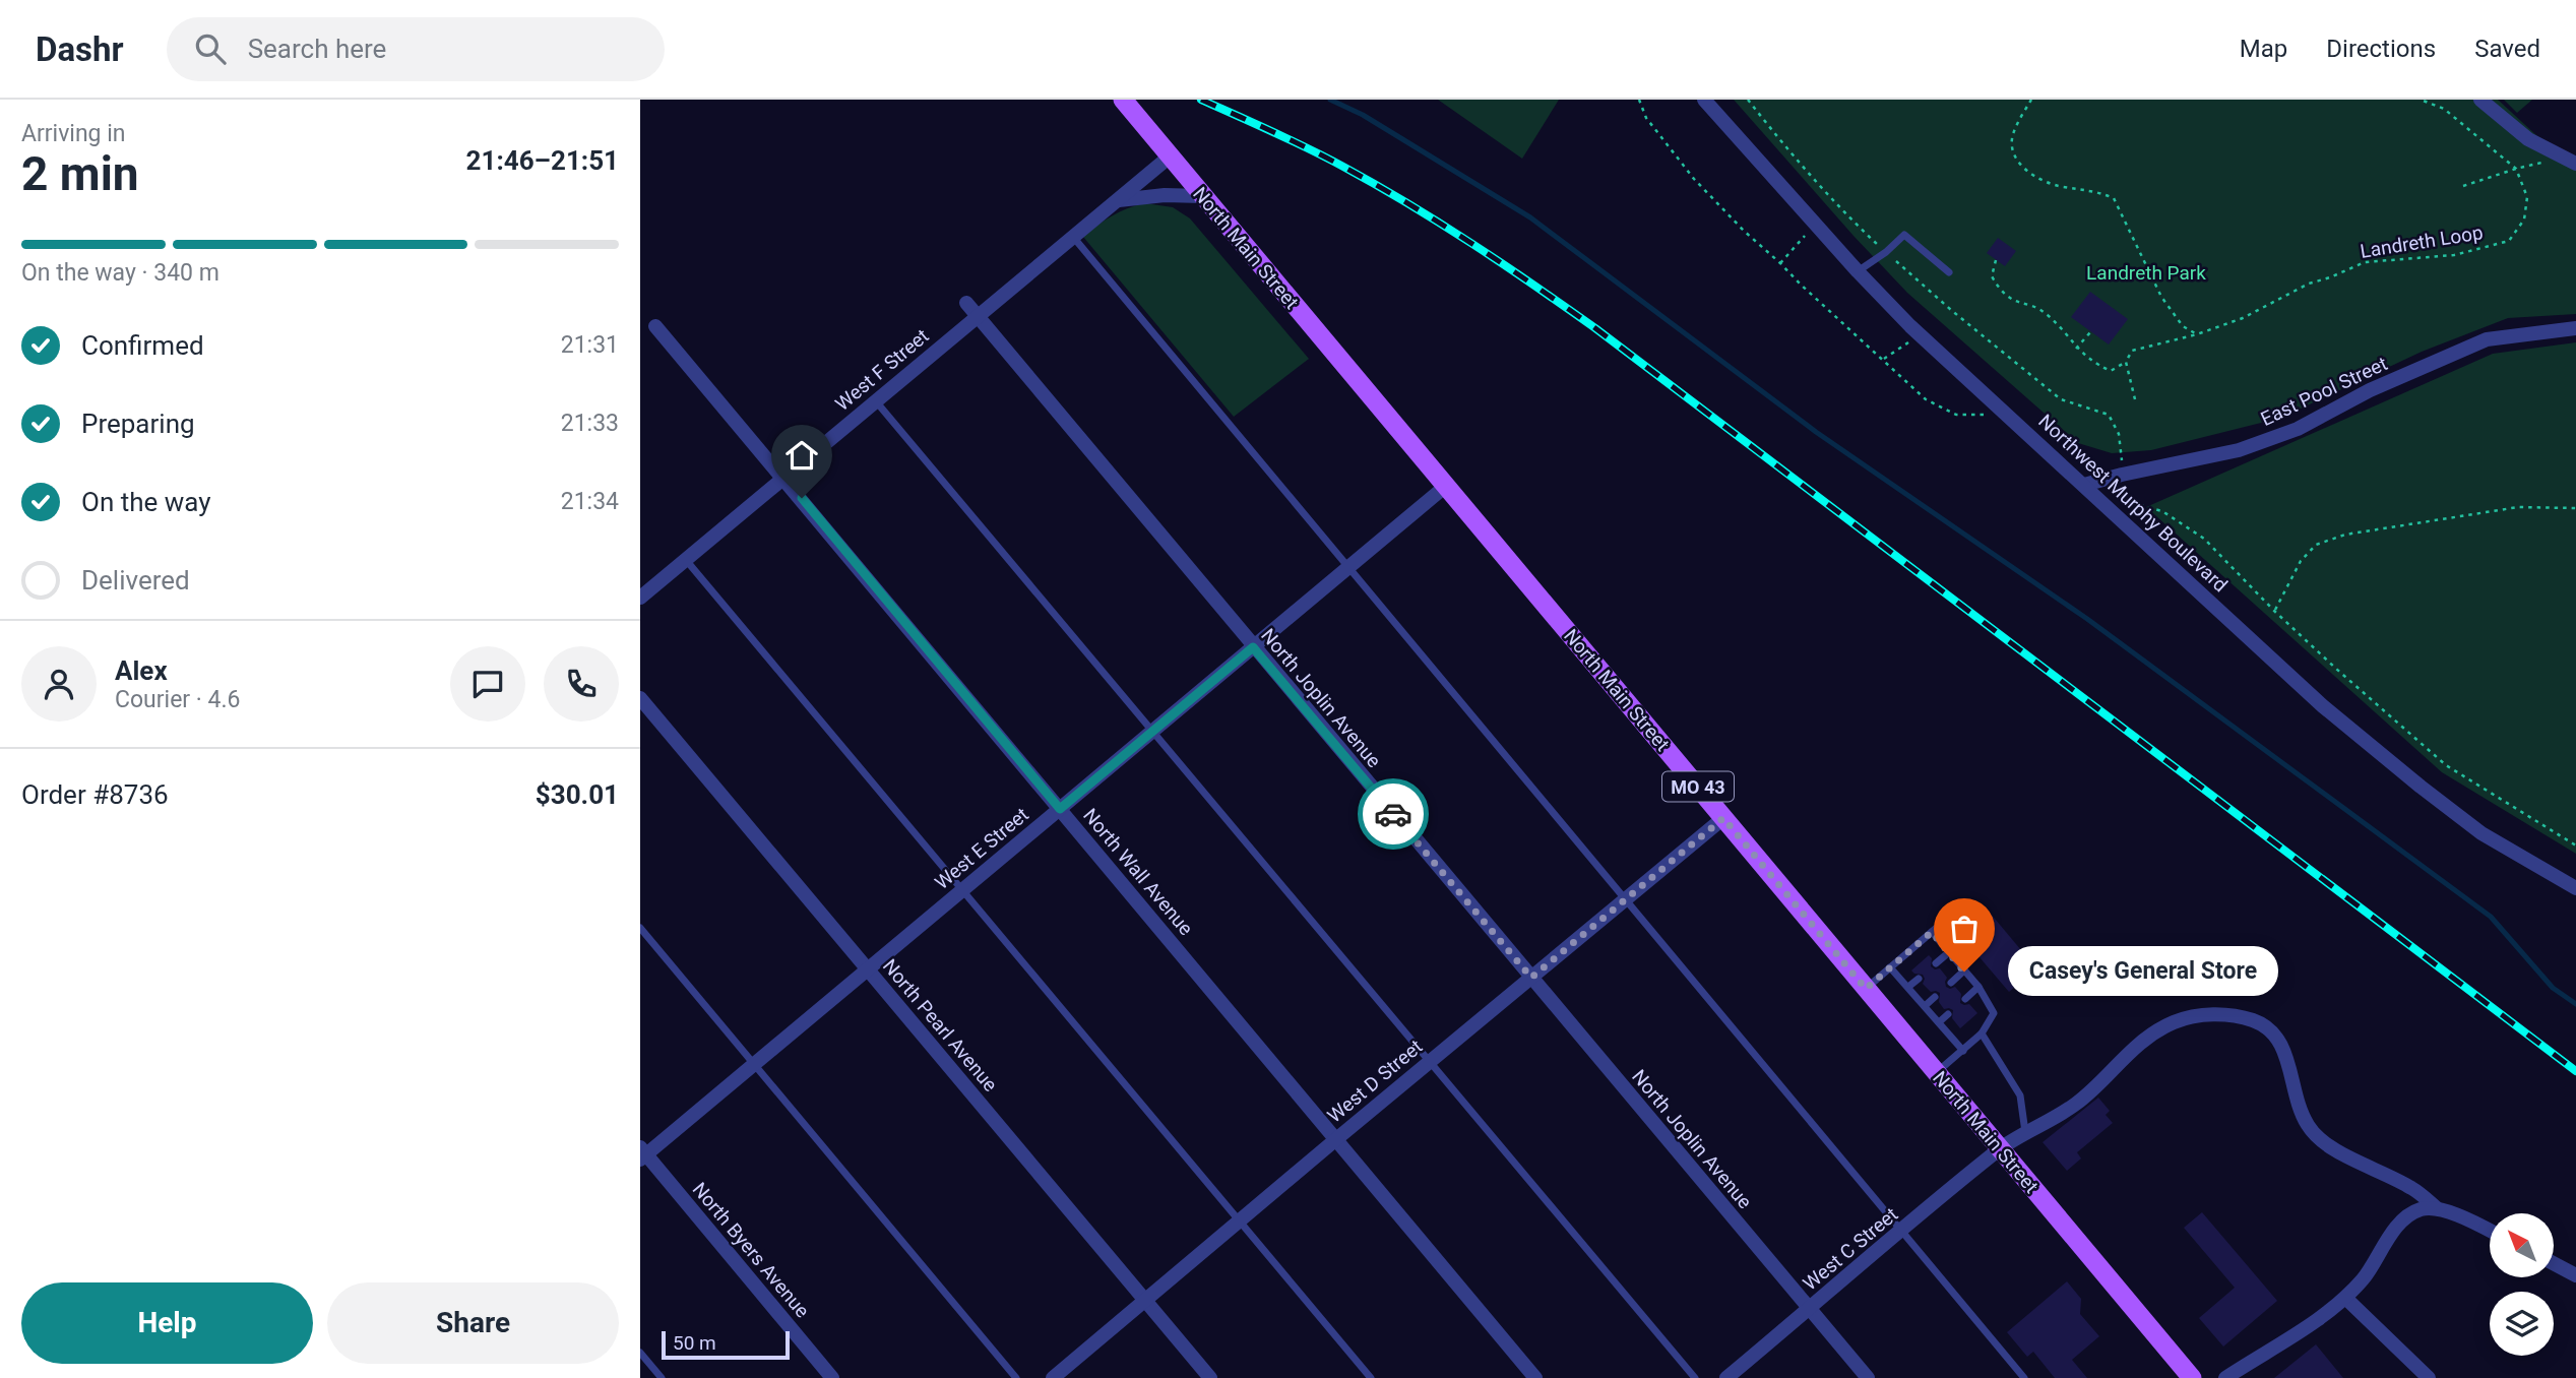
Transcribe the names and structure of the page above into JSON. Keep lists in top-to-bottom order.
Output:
{
  "streets": {
    "main road": ["North Main Street", "MO 43"],
    "street": [
      "West F Street",
      "East Pool Street",
      "Northwest Murphy Boulevard",
      "North Joplin Avenue",
      "West E Street",
      "North Wall Avenue",
      "North Pearl Avenue",
      "West D Street",
      "West C Street",
      "North Byers Avenue"
    ],
    "path": ["Landreth Loop"]
  },
  "crossings": [
    ["North Main Street", "West F Street"],
    ["North Main Street", "West E Street"],
    ["North Main Street", "West D Street"],
    ["North Main Street", "West C Street"],
    ["West F Street", "North Joplin Avenue"],
    ["West F Street", "North Wall Avenue"],
    ["East Pool Street", "Northwest Murphy Boulevard"],
    ["North Joplin Avenue", "West E Street"],
    ["North Joplin Avenue", "West D Street"],
    ["North Joplin Avenue", "West C Street"],
    ["West E Street", "North Wall Avenue"],
    ["West E Street", "North Pearl Avenue"],
    ["West E Street", "North Byers Avenue"],
    ["North Wall Avenue", "West D Street"],
    ["North Pearl Avenue", "West D Street"]
  ],
  "parks": ["Landreth Park"],
  "places": ["Casey's General Store"],
  "scale_bar": "50 m",
  "north": "top left",
  "page": {
    "header": "Dashr",
    "search": "Search here",
    "nav": ["Map", "Directions", "Saved"],
    "heading": ["2 min", "Arriving in", "21:46–21:51"],
    "panel": [
      "Alex",
      "Courier · 4.6",
      "Order #8736",
      "$30.01"
    ],
    "bar": "On the way · 340 m",
    "list": [
      ["Confirmed", "21:31"],
      ["Preparing", "21:33"],
      ["On the way", "21:34"],
      "Delivered"
    ],
    "bubble": "Casey's General Store",
    "buttons": ["Help", "Share"],
    "scale": "50 m"
  }
}
